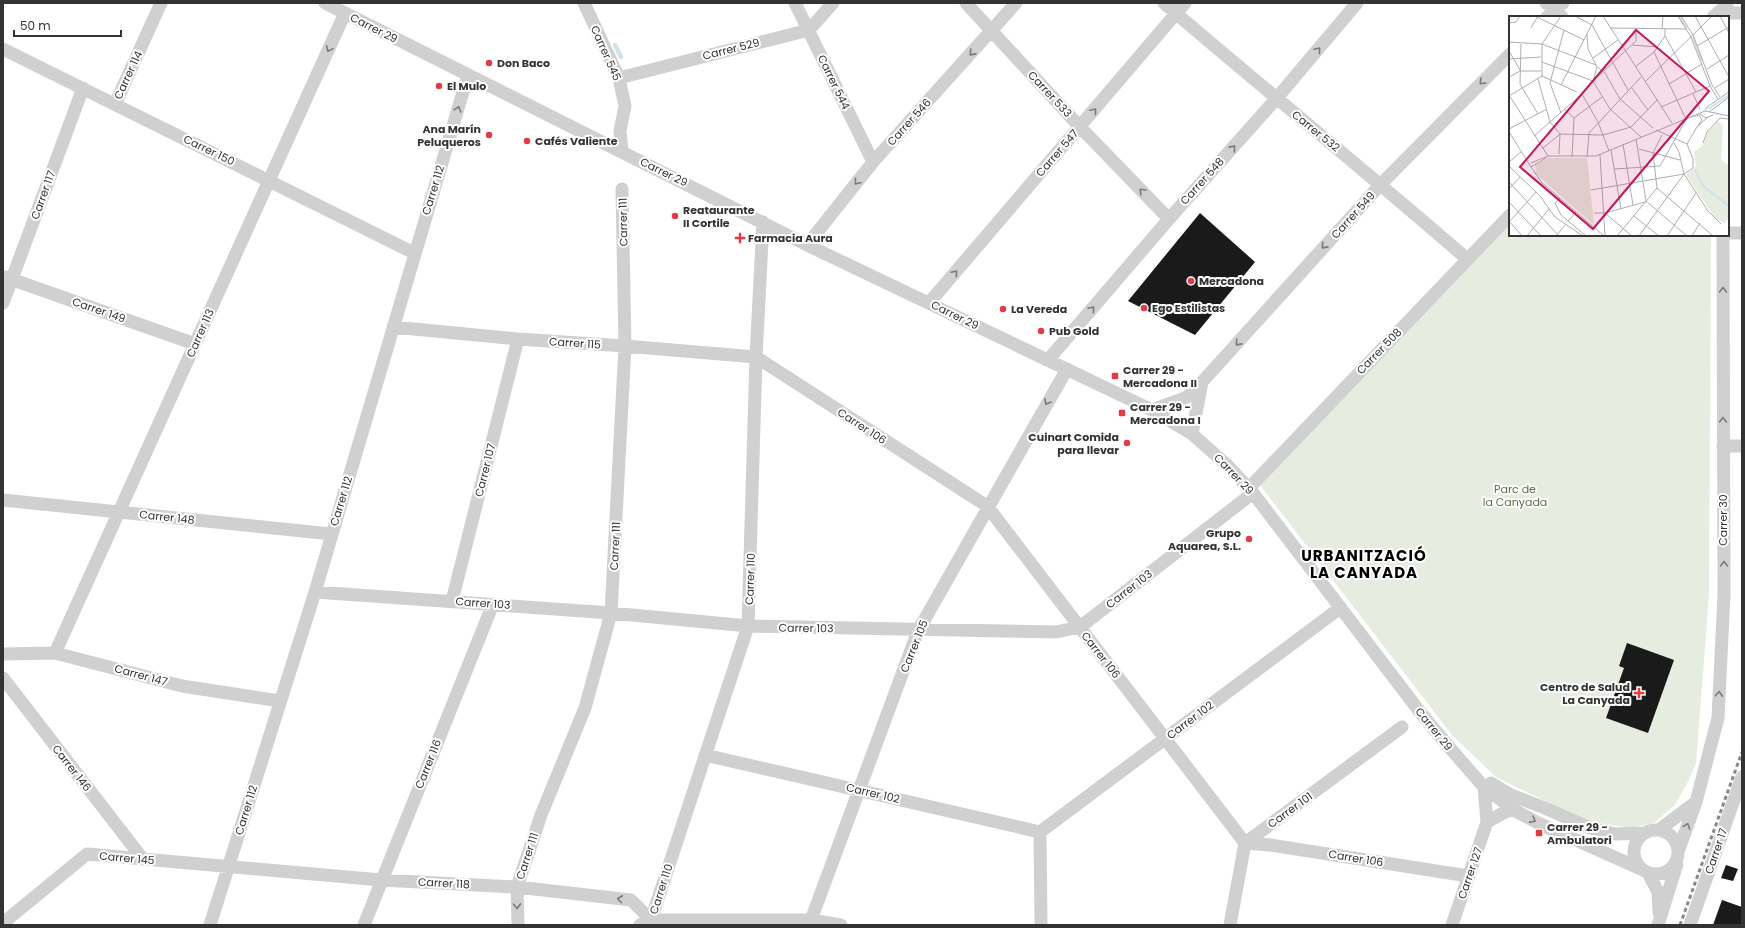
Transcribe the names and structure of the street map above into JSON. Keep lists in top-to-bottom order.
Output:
{
  "streets": {
    "street": [
      "Carrer 29",
      "Carrer 529",
      "Carrer 545",
      "Carrer 114",
      "Carrer 544",
      "Carrer 533",
      "Carrer 546",
      "Carrer 532",
      "Carrer 150",
      "Carrer 547",
      "Carrer 548",
      "Carrer 112",
      "Carrer 117",
      "Carrer 549",
      "Carrer 111",
      "Carrer 149",
      "Carrer 113",
      "Carrer 115",
      "Carrer 508",
      "Carrer 106",
      "Carrer 107",
      "Carrer 148",
      "Carrer 30",
      "Carrer 110",
      "Carrer 103",
      "Carrer 105",
      "Carrer 147",
      "Carrer 102",
      "Carrer 116",
      "Carrer 146",
      "Carrer 101",
      "Carrer 17",
      "Carrer 145",
      "Carrer 127",
      "Carrer 118"
    ]
  },
  "crossings": [
    ["Carrer 29", "Carrer 545"],
    ["Carrer 29", "Carrer 546"],
    ["Carrer 29", "Carrer 547"],
    ["Carrer 29", "Carrer 548"],
    ["Carrer 29", "Carrer 112"],
    ["Carrer 29", "Carrer 549"],
    ["Carrer 29", "Carrer 113"],
    ["Carrer 29", "Carrer 508"],
    ["Carrer 29", "Carrer 30"],
    ["Carrer 29", "Carrer 110"],
    ["Carrer 29", "Carrer 103"],
    ["Carrer 29", "Carrer 105"],
    ["Carrer 29", "Carrer 102"],
    ["Carrer 29", "Carrer 127"],
    ["Carrer 529", "Carrer 545"],
    ["Carrer 529", "Carrer 544"],
    ["Carrer 114", "Carrer 150"],
    ["Carrer 544", "Carrer 546"],
    ["Carrer 533", "Carrer 546"],
    ["Carrer 533", "Carrer 547"],
    ["Carrer 533", "Carrer 548"],
    ["Carrer 532", "Carrer 547"],
    ["Carrer 532", "Carrer 548"],
    ["Carrer 532", "Carrer 549"],
    ["Carrer 532", "Carrer 508"],
    ["Carrer 150", "Carrer 112"],
    ["Carrer 150", "Carrer 117"],
    ["Carrer 150", "Carrer 113"],
    ["Carrer 112", "Carrer 115"],
    ["Carrer 112", "Carrer 148"],
    ["Carrer 112", "Carrer 103"],
    ["Carrer 112", "Carrer 147"],
    ["Carrer 112", "Carrer 145"],
    ["Carrer 112", "Carrer 118"],
    ["Carrer 117", "Carrer 149"],
    ["Carrer 111", "Carrer 115"],
    ["Carrer 111", "Carrer 103"],
    ["Carrer 111", "Carrer 118"],
    ["Carrer 149", "Carrer 113"],
    ["Carrer 113", "Carrer 148"],
    ["Carrer 113", "Carrer 147"],
    ["Carrer 115", "Carrer 106"],
    ["Carrer 115", "Carrer 107"],
    ["Carrer 115", "Carrer 110"],
    ["Carrer 508", "Carrer 103"],
    ["Carrer 106", "Carrer 110"],
    ["Carrer 106", "Carrer 103"],
    ["Carrer 106", "Carrer 105"],
    ["Carrer 106", "Carrer 102"],
    ["Carrer 106", "Carrer 101"],
    ["Carrer 106", "Carrer 127"],
    ["Carrer 107", "Carrer 103"],
    ["Carrer 110", "Carrer 103"],
    ["Carrer 110", "Carrer 102"],
    ["Carrer 110", "Carrer 118"],
    ["Carrer 103", "Carrer 105"],
    ["Carrer 103", "Carrer 116"],
    ["Carrer 105", "Carrer 102"],
    ["Carrer 116", "Carrer 118"],
    ["Carrer 146", "Carrer 145"],
    ["Carrer 145", "Carrer 118"]
  ],
  "one_way": [
    "Carrer 533",
    "Carrer 546",
    "Carrer 547",
    "Carrer 548",
    "Carrer 549",
    "Carrer 30"
  ],
  "districts": ["URBANITZACIÓ LA CANYADA"],
  "parks": ["Parc de la Canyada"],
  "places": {
    "other": [
      "Don Baco",
      "El Mulo",
      "Ana Marín Peluqueros",
      "Cafés Valiente",
      "Reataurante II Cortile",
      "Mercadona",
      "Ego Estilistas",
      "La Vereda",
      "Pub Gold",
      "Cuinart Comida para llevar",
      "Grupo Aquarea, S.L."
    ],
    "health": ["Farmacia Aura", "Centro de Salud La Canyada"],
    "transit": ["Carrer 29 - Mercadona II", "Carrer 29 - Mercadona I", "Carrer 29 - Ambulatori"]
  },
  "scale_bar": "50 m"
}
